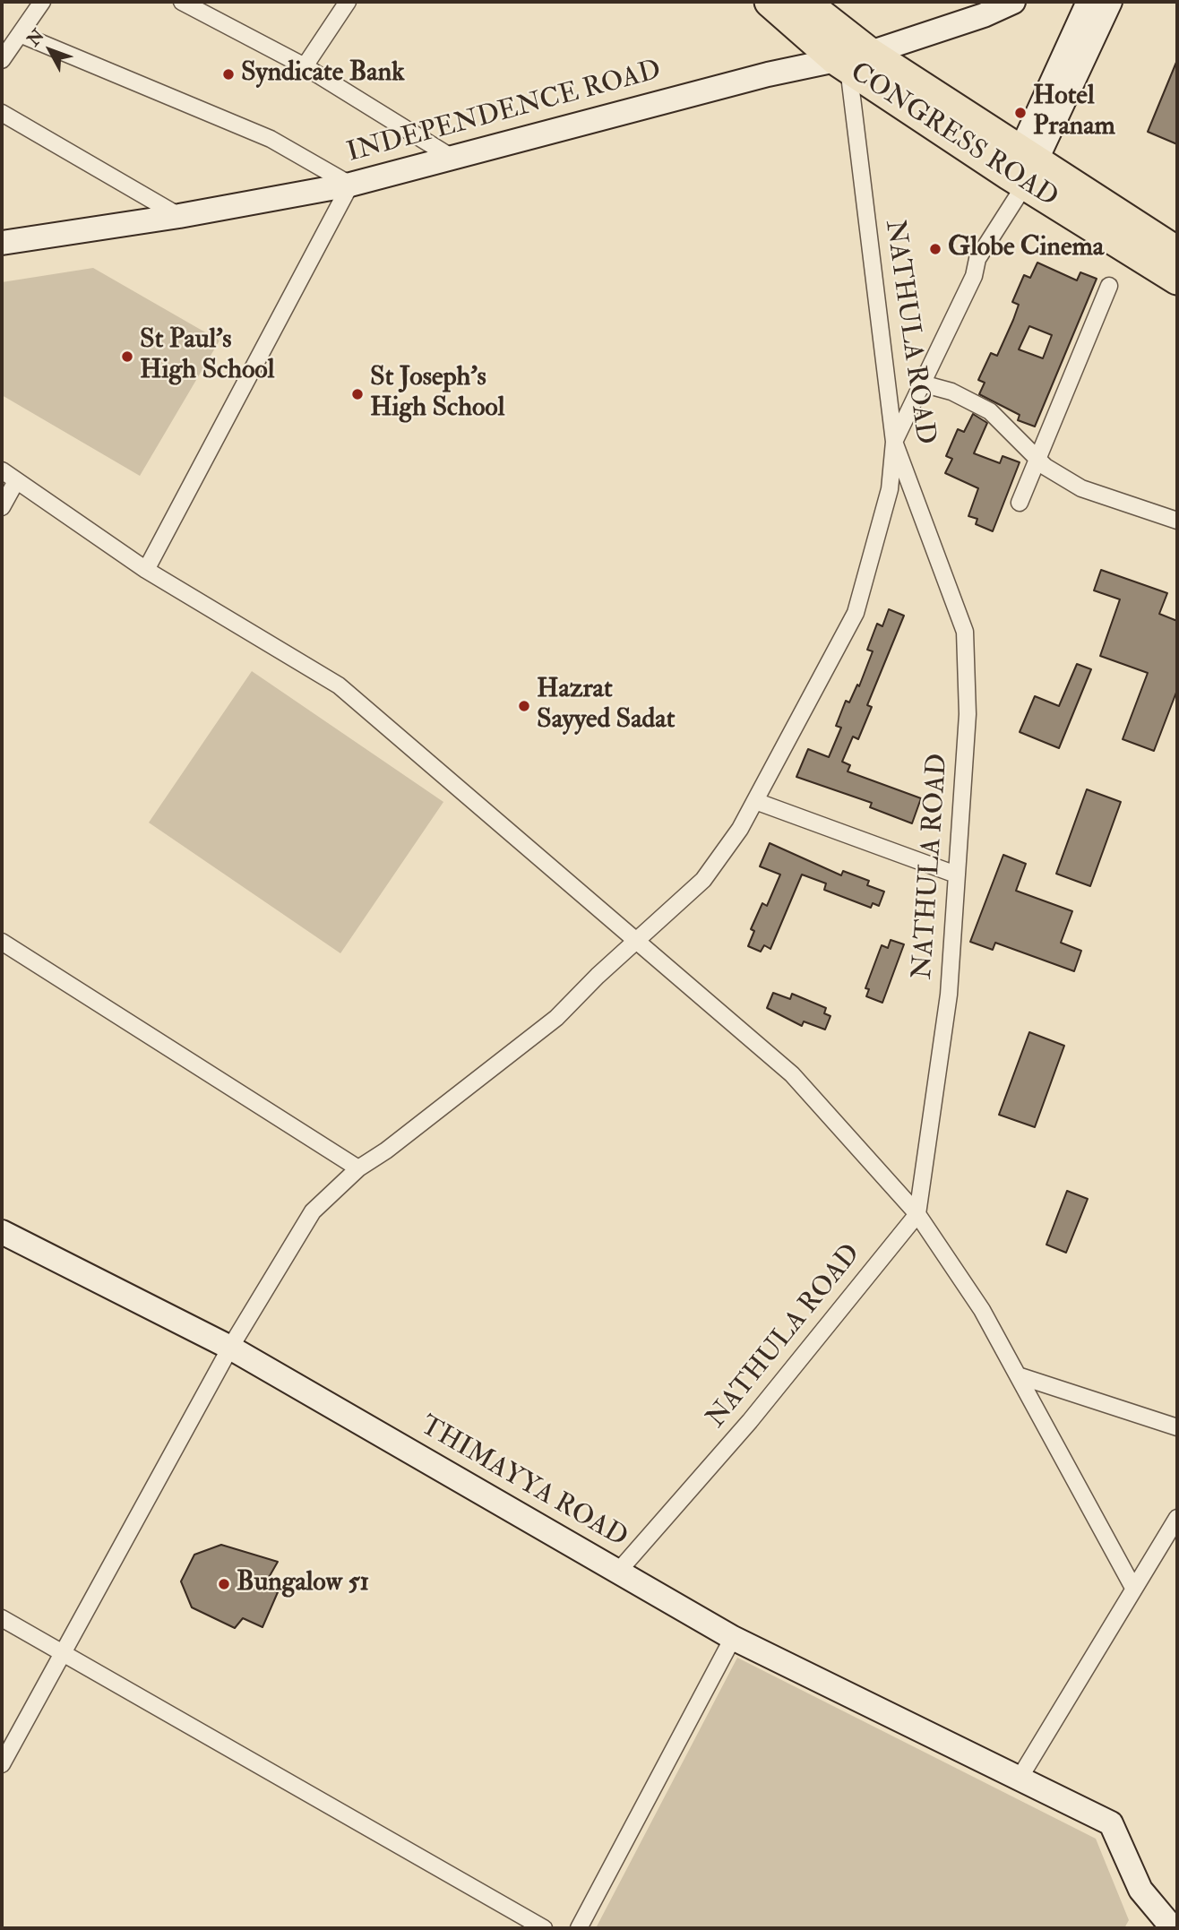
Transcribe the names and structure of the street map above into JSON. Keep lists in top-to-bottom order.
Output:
{
  "streets": {
    "highway": ["CONGRESS ROAD"],
    "street": ["INDEPENDENCE ROAD", "NATHULA ROAD", "THIMAYYA ROAD"]
  },
  "crossings": [
    ["INDEPENDENCE ROAD", "CONGRESS ROAD"],
    ["INDEPENDENCE ROAD", "NATHULA ROAD"],
    ["CONGRESS ROAD", "NATHULA ROAD"],
    ["NATHULA ROAD", "THIMAYYA ROAD"]
  ],
  "places": [
    "Syndicate Bank",
    "Hotel Pranam",
    "Globe Cinema",
    "St Paul's High School",
    "St Joseph's High School",
    "Hazrat Sayyed Sadat",
    "Bungalow 51"
  ],
  "north": "top left"
}
